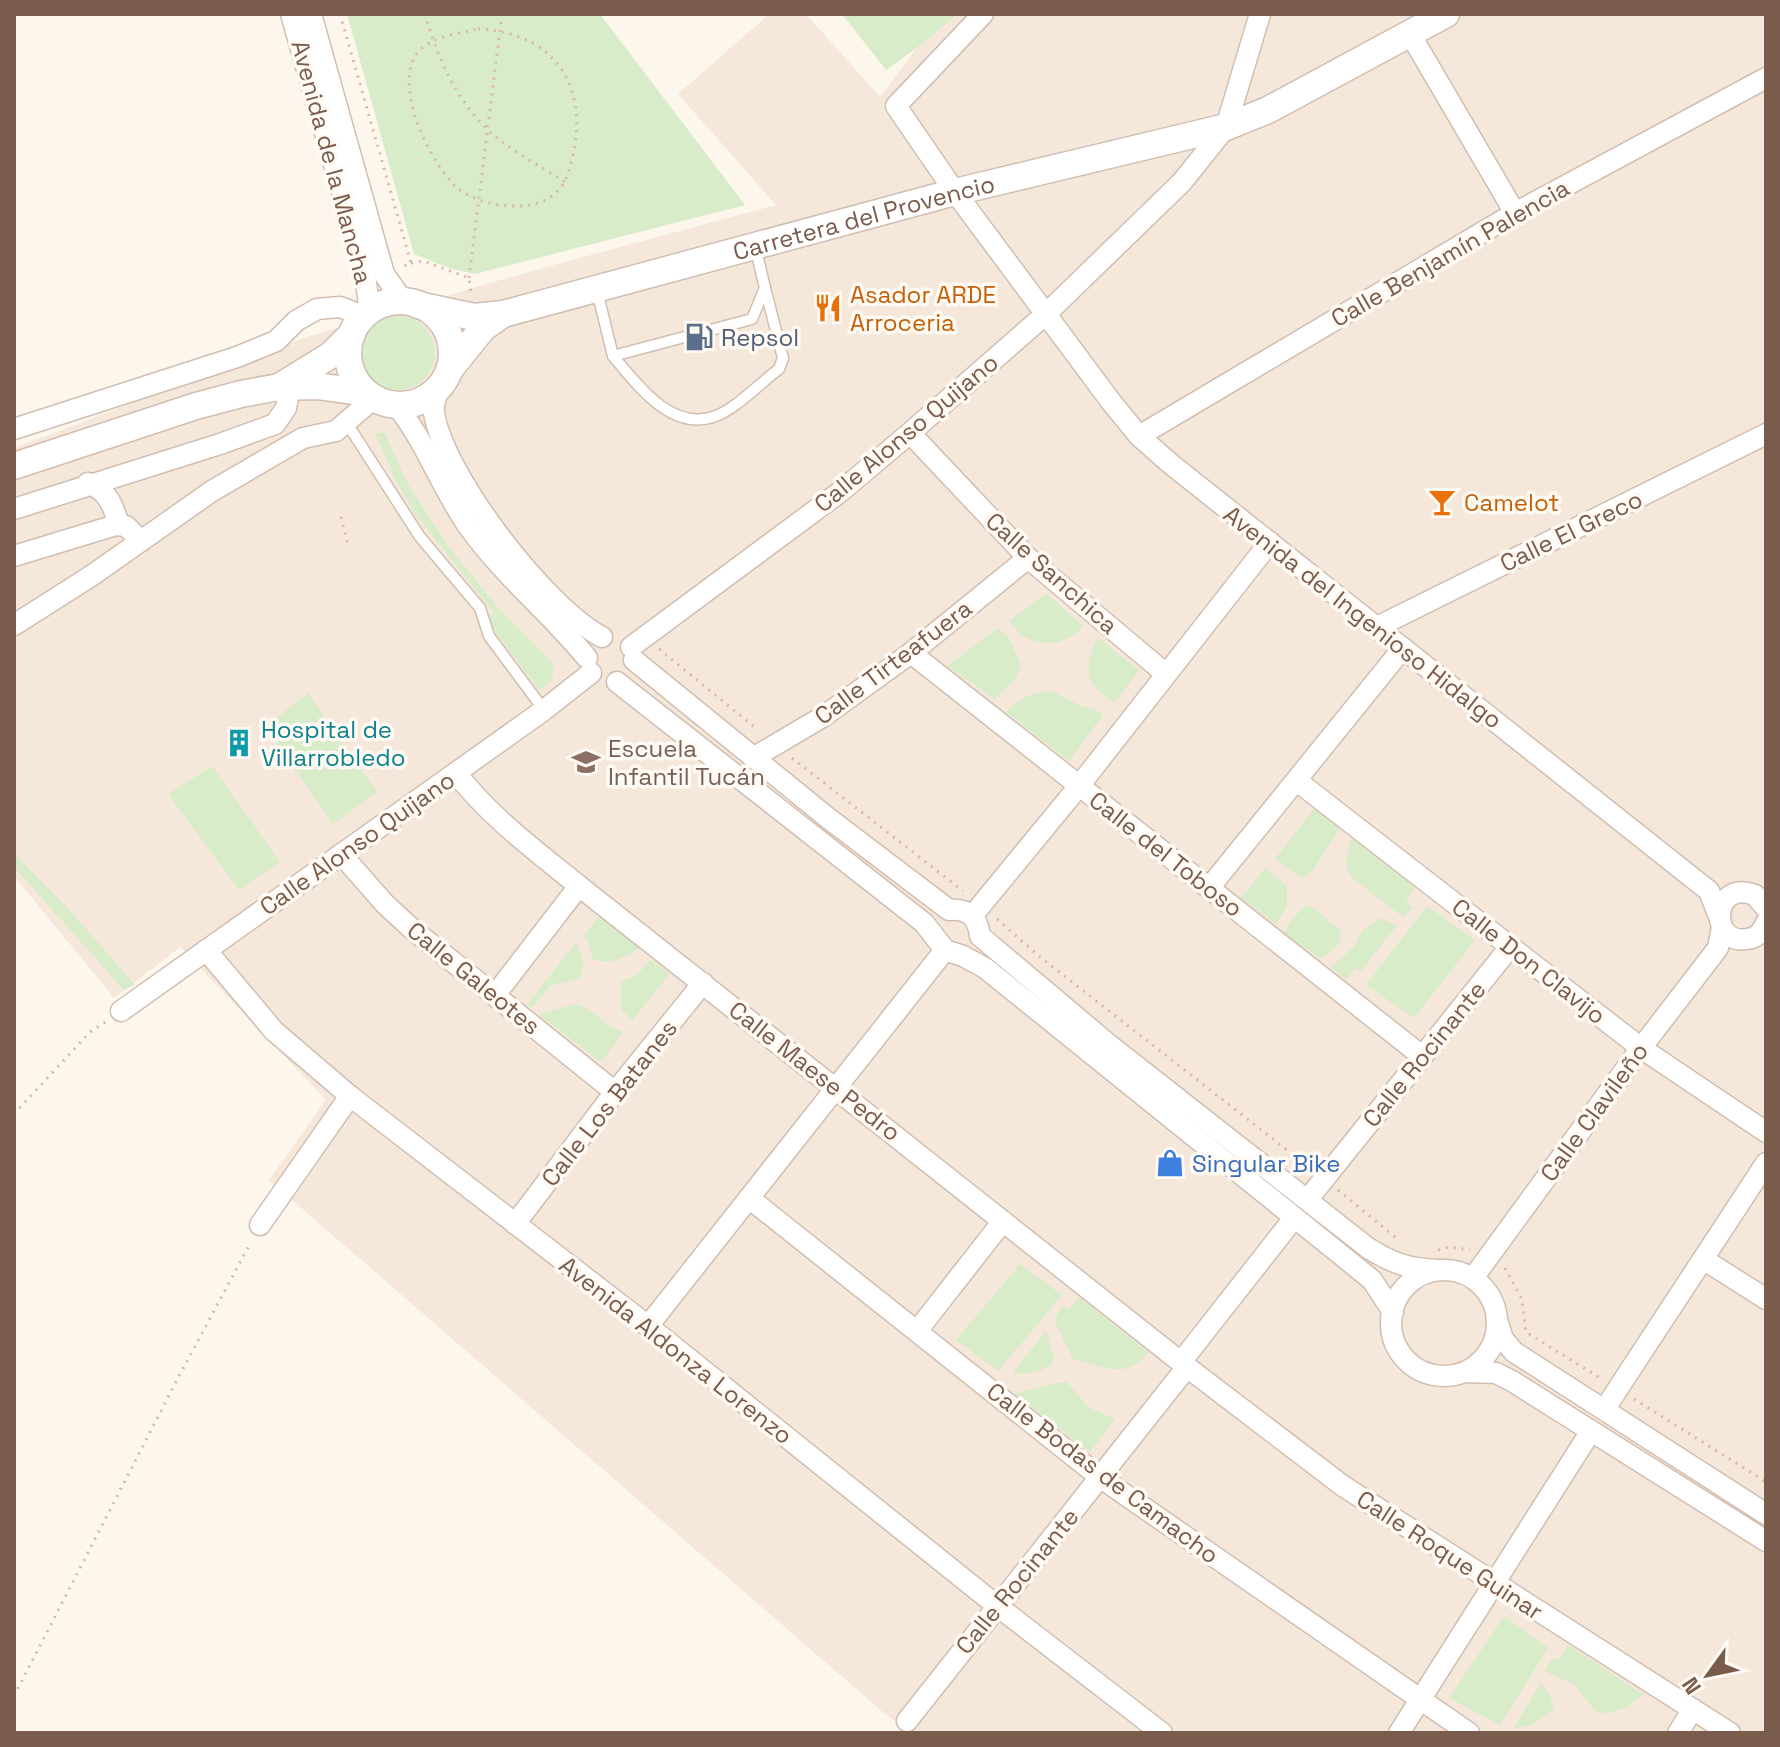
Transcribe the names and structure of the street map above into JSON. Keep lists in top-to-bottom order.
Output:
{
  "streets": {
    "street": [
      "Avenida de la Mancha",
      "Carretera del Provencio",
      "Calle Benjamín Palencia",
      "Calle Alonso Quijano",
      "Calle El Greco",
      "Calle Sanchica",
      "Avenida del Ingenioso Hidalgo",
      "Calle Tirteafuera",
      "Calle del Toboso",
      "Calle Don Clavijo",
      "Calle Galeotes",
      "Calle Rocinante",
      "Calle Maese Pedro",
      "Calle Los Batanes",
      "Calle Clavileño",
      "Avenida Aldonza Lorenzo",
      "Calle Bodas de Camacho",
      "Calle Roque Guinar"
    ]
  },
  "crossings": [
    ["Avenida de la Mancha", "Carretera del Provencio"],
    ["Carretera del Provencio", "Calle Alonso Quijano"],
    ["Carretera del Provencio", "Avenida del Ingenioso Hidalgo"],
    ["Calle Benjamín Palencia", "Avenida del Ingenioso Hidalgo"],
    ["Calle Alonso Quijano", "Calle Sanchica"],
    ["Calle Alonso Quijano", "Avenida del Ingenioso Hidalgo"],
    ["Calle Alonso Quijano", "Calle Galeotes"],
    ["Calle Alonso Quijano", "Calle Maese Pedro"],
    ["Calle Alonso Quijano", "Avenida Aldonza Lorenzo"],
    ["Calle El Greco", "Avenida del Ingenioso Hidalgo"],
    ["Calle Sanchica", "Calle Tirteafuera"],
    ["Calle Tirteafuera", "Calle del Toboso"],
    ["Calle del Toboso", "Calle Rocinante"],
    ["Calle Don Clavijo", "Calle Rocinante"],
    ["Calle Don Clavijo", "Calle Clavileño"],
    ["Calle Galeotes", "Calle Los Batanes"],
    ["Calle Rocinante", "Calle Maese Pedro"],
    ["Calle Rocinante", "Avenida Aldonza Lorenzo"],
    ["Calle Rocinante", "Calle Bodas de Camacho"],
    ["Calle Rocinante", "Calle Roque Guinar"],
    ["Calle Maese Pedro", "Calle Los Batanes"],
    ["Calle Maese Pedro", "Calle Roque Guinar"],
    ["Calle Los Batanes", "Avenida Aldonza Lorenzo"]
  ],
  "places": {
    "restaurant": ["Asador ARDE Arroceria"],
    "fuel station": ["Repsol"],
    "bar": ["Camelot"],
    "building": ["Hospital de Villarrobledo"],
    "school or university": ["Escuela Infantil Tucán"],
    "shop": ["Singular Bike"]
  },
  "north": "bottom left"
}
